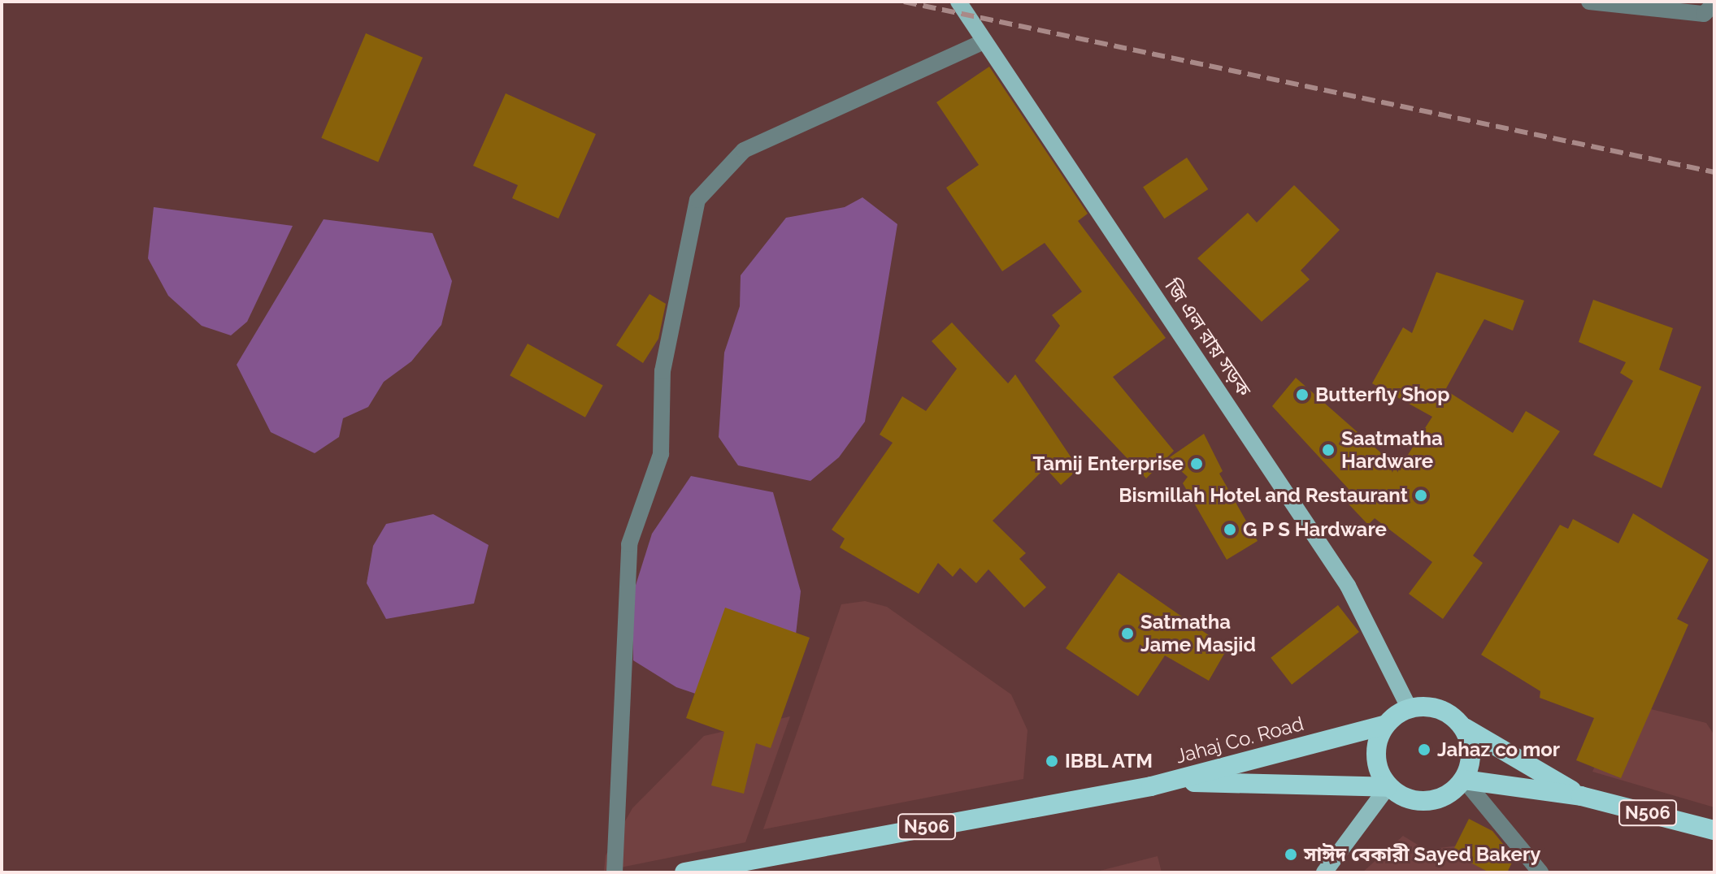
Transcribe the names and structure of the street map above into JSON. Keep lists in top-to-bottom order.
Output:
{
  "streets": {
    "highway": ["Jahaj Co. Road", "N506"],
    "main road": ["জি এল রায় সড়ক"]
  },
  "crossings": [
    ["জি এল রায় সড়ক", "Jahaj Co. Road"],
    ["জি এল রায় সড়ক", "N506"],
    ["Jahaj Co. Road", "N506"]
  ],
  "places": [
    "Butterfly Shop",
    "Saatmatha Hardware",
    "Tamij Enterprise",
    "Bismillah Hotel and Restaurant",
    "G P S Hardware",
    "Satmatha Jame Masjid",
    "Jahaz co mor",
    "IBBL ATM",
    "সাঈদ বেকারী Sayed Bakery"
  ]
}
